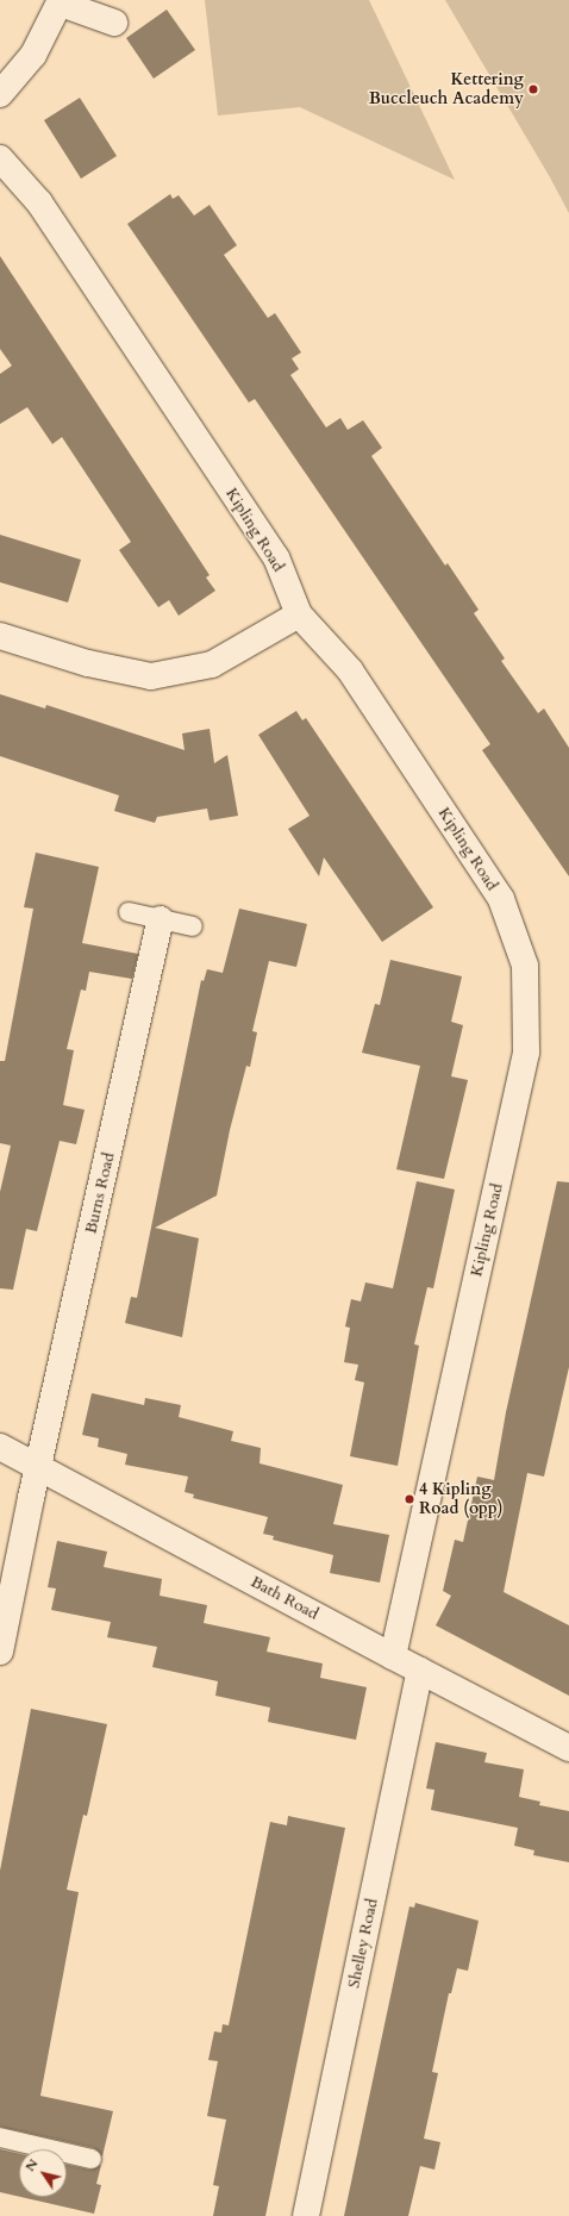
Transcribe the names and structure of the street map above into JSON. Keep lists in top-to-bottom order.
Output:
{
  "streets": {
    "street": [
      "Kipling Road",
      "Burns Road",
      "Bath Road",
      "Shelley Road"
    ]
  },
  "crossings": [
    ["Kipling Road", "Bath Road"],
    ["Burns Road", "Bath Road"],
    ["Bath Road", "Shelley Road"]
  ],
  "places": ["Kettering Buccleuch Academy", "4 Kipling Road (opp)"],
  "north": "top left"
}
